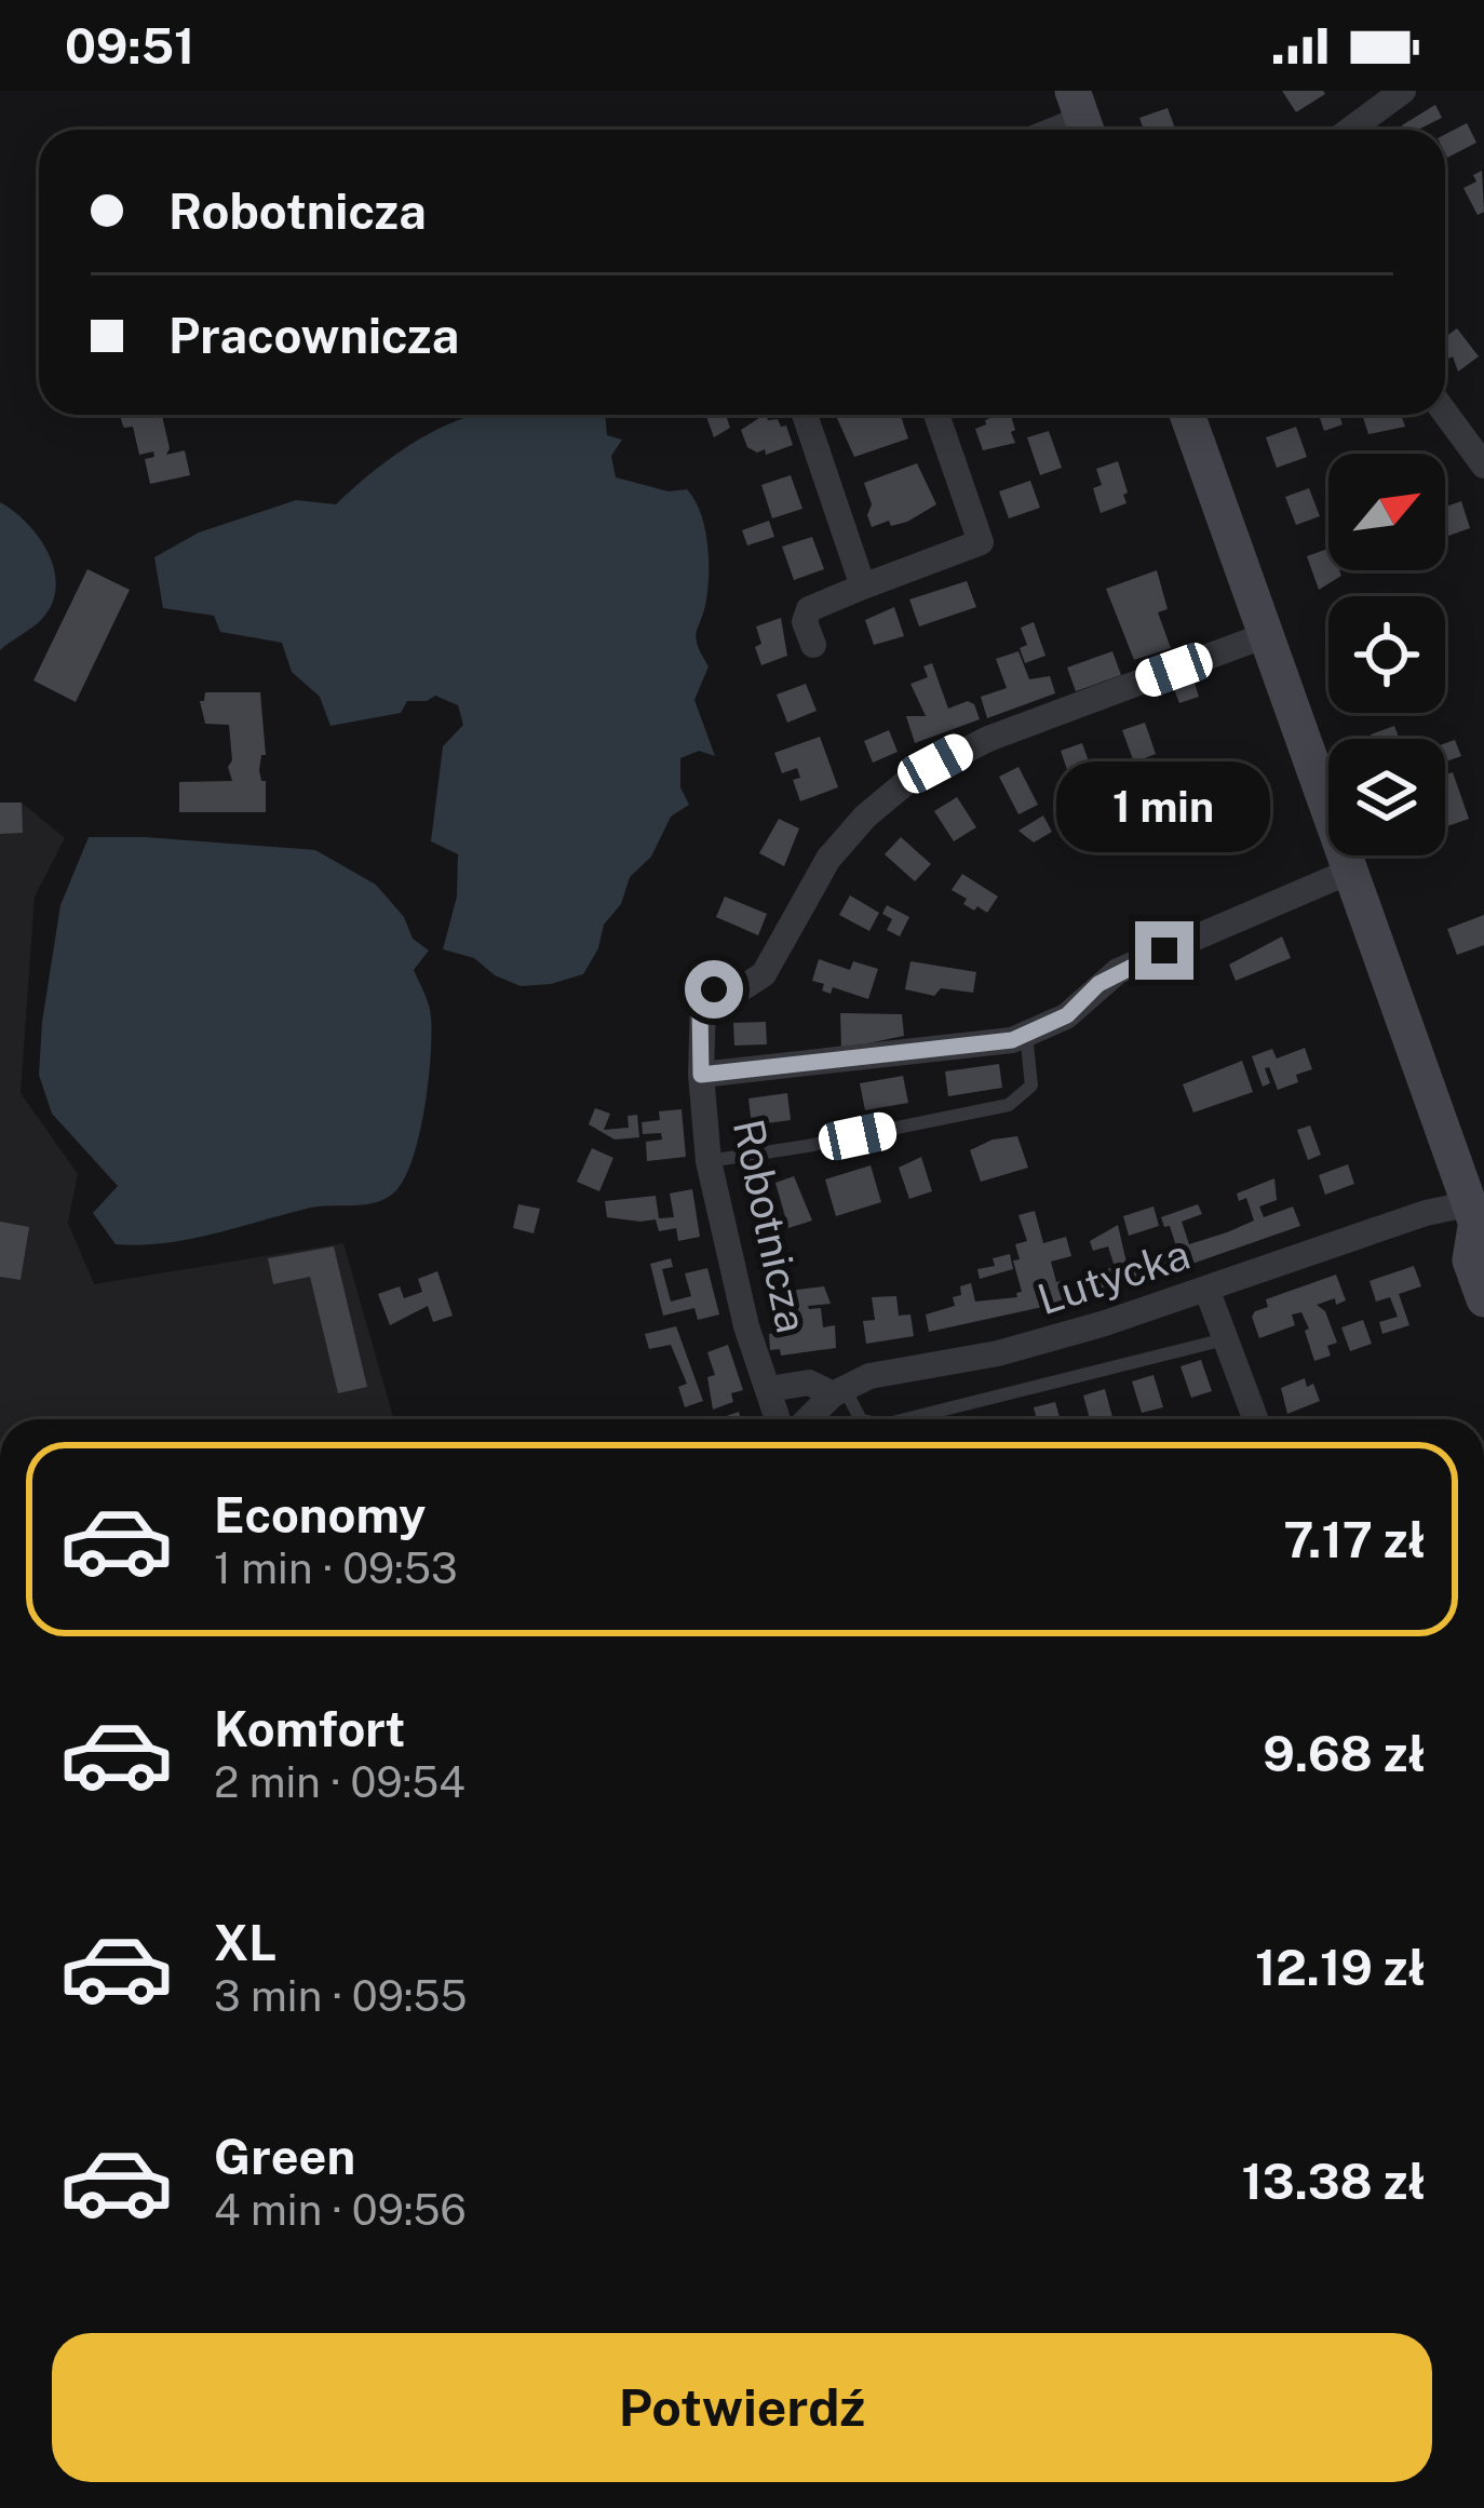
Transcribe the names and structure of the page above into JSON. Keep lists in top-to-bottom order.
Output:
{
  "streets": {
    "street": ["Robotnicza", "Lutycka"]
  },
  "crossings": [
    ["Robotnicza", "Lutycka"]
  ],
  "north": "top right",
  "page": {
    "status": "09:51",
    "banner": ["Robotnicza", "Pracownicza"],
    "bubble": "1 min",
    "list": [
      {
        "name": "Economy",
        "note": "1 min · 09:53",
        "value": "7.17 zł"
      },
      {
        "name": "Komfort",
        "note": "2 min · 09:54",
        "value": "9.68 zł"
      },
      {
        "name": "XL",
        "note": "3 min · 09:55",
        "value": "12.19 zł"
      },
      {
        "name": "Green",
        "note": "4 min · 09:56",
        "value": "13.38 zł"
      }
    ],
    "buttons": "Potwierdź"
  }
}
